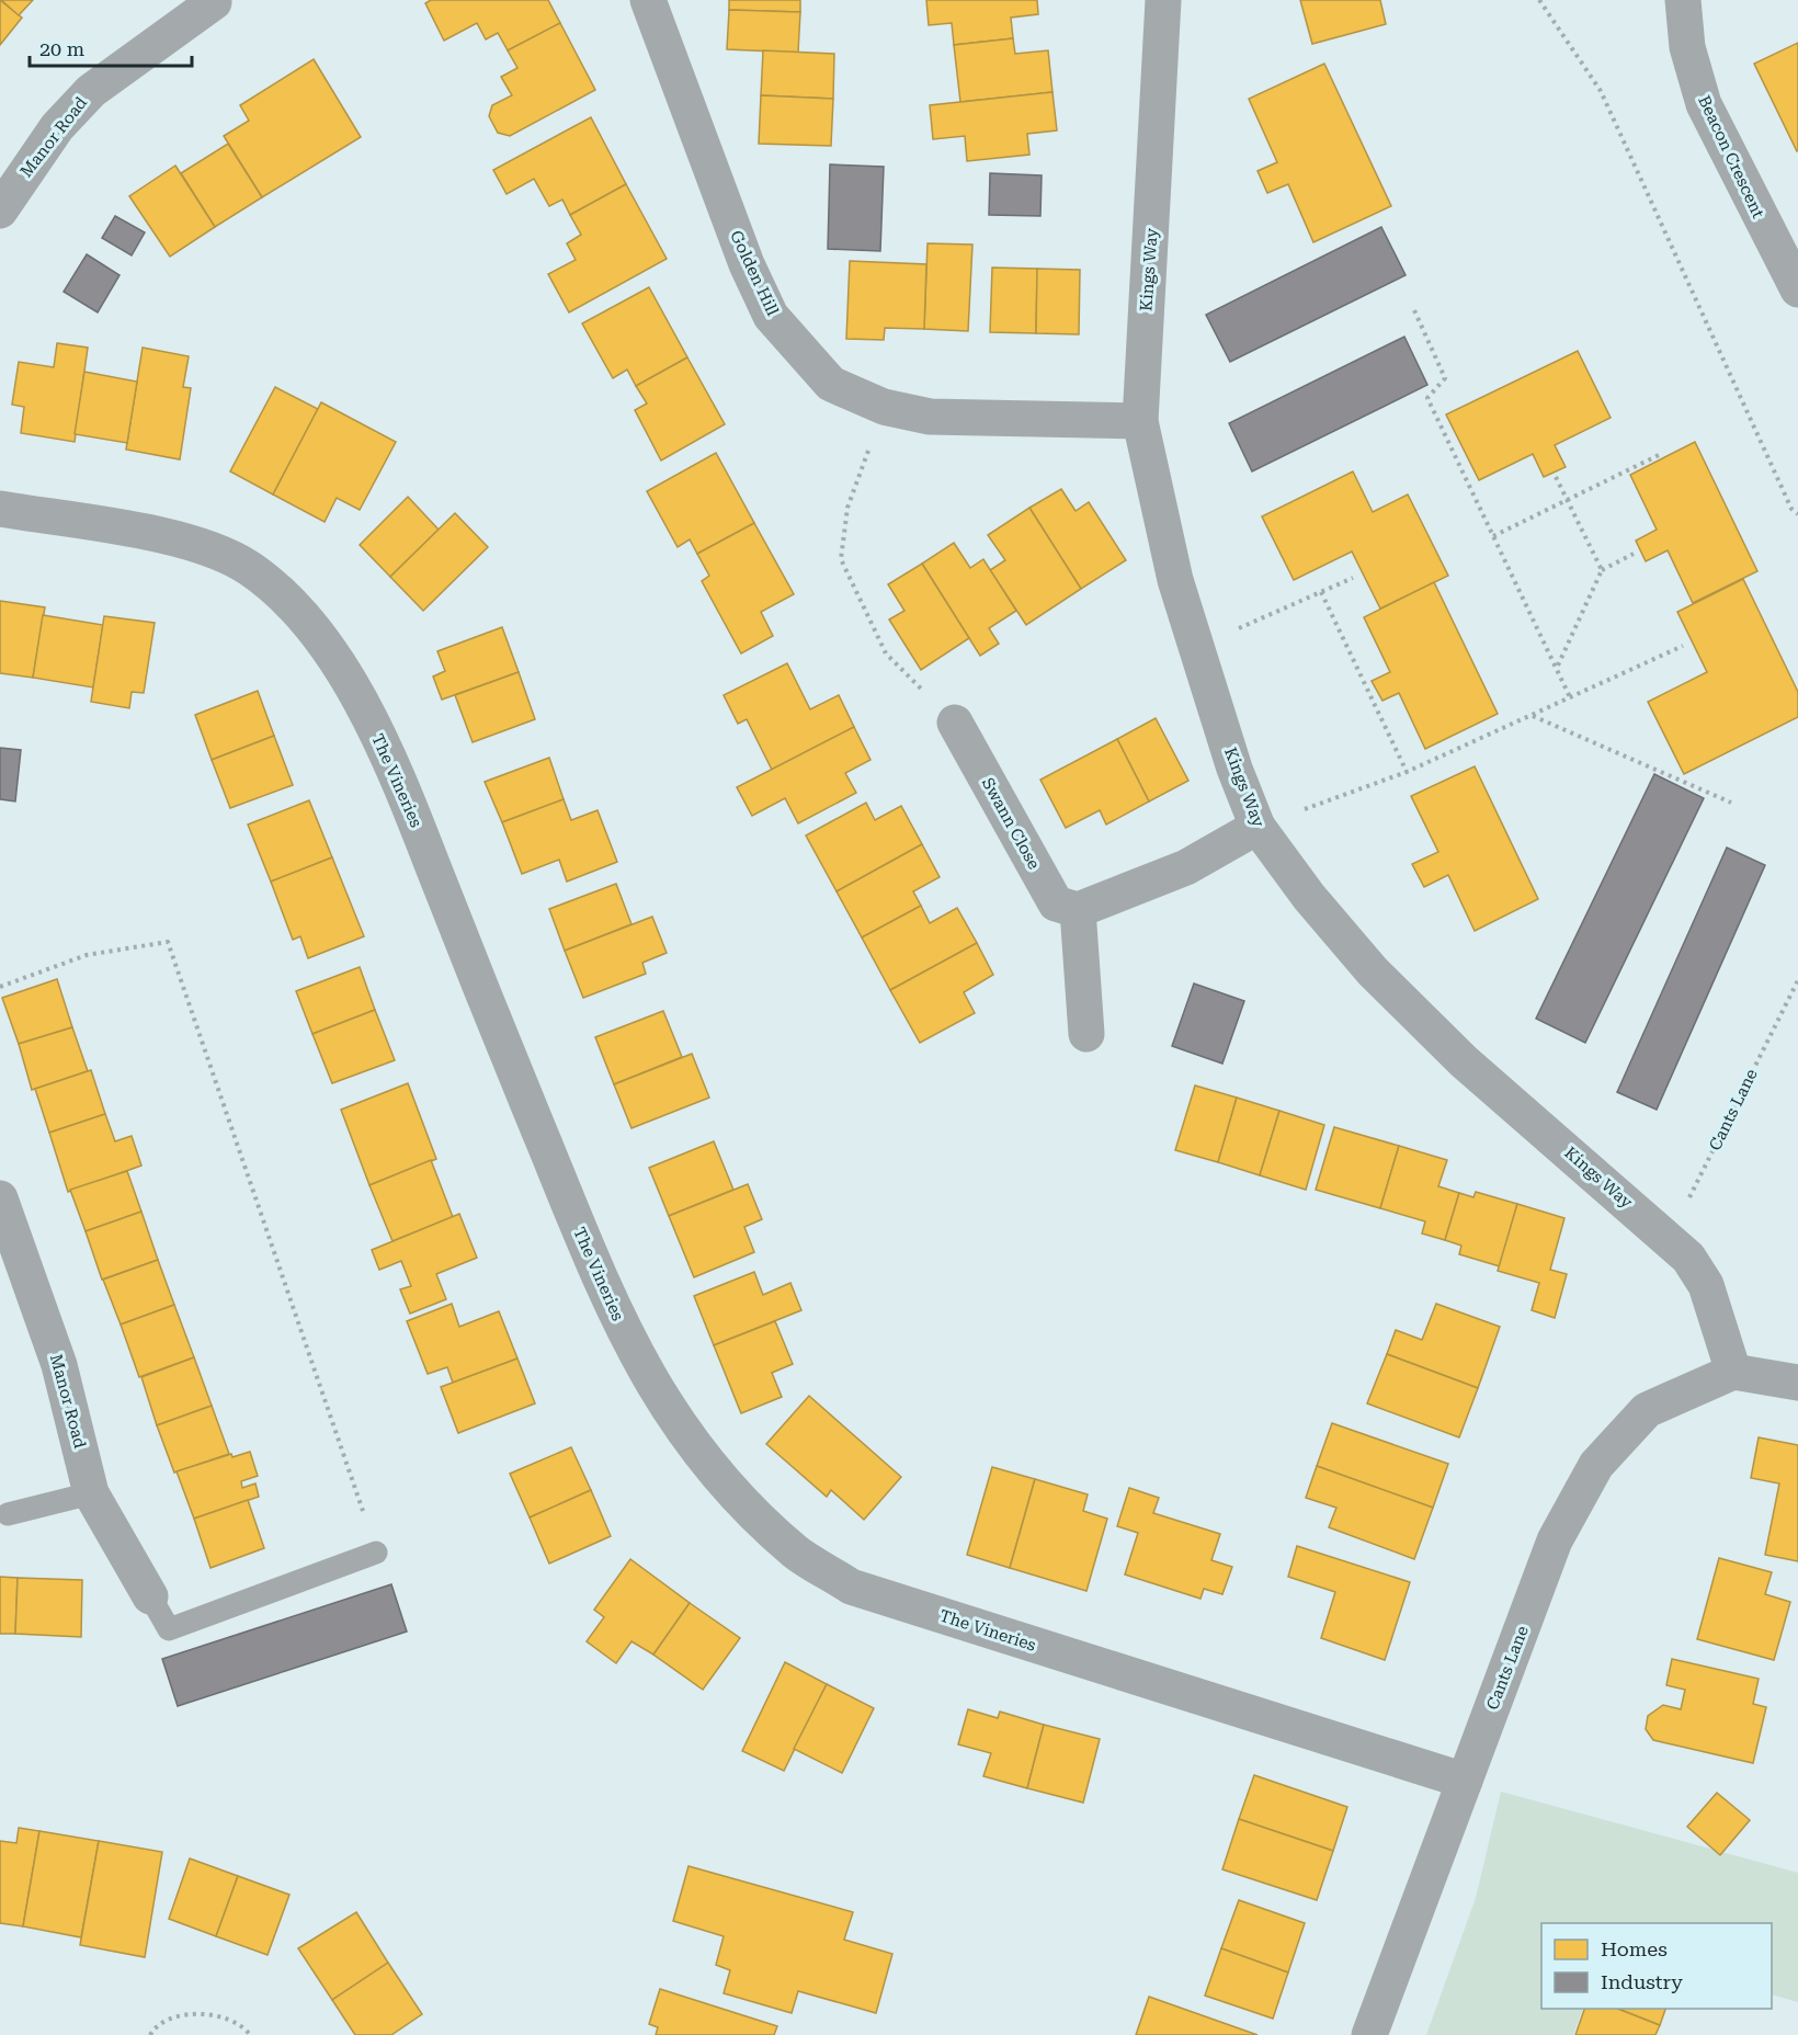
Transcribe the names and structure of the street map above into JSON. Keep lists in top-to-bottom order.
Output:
{
  "streets": {
    "street": [
      "Manor Road",
      "Beacon Crescent",
      "Kings Way",
      "Golden Hill",
      "The Vineries",
      "Swann Close",
      "Cants Lane"
    ]
  },
  "crossings": [
    ["Kings Way", "Golden Hill"],
    ["Kings Way", "Cants Lane"],
    ["The Vineries", "Cants Lane"]
  ],
  "legend": ["Homes", "Industry"],
  "scale_bar": "20 m"
}
